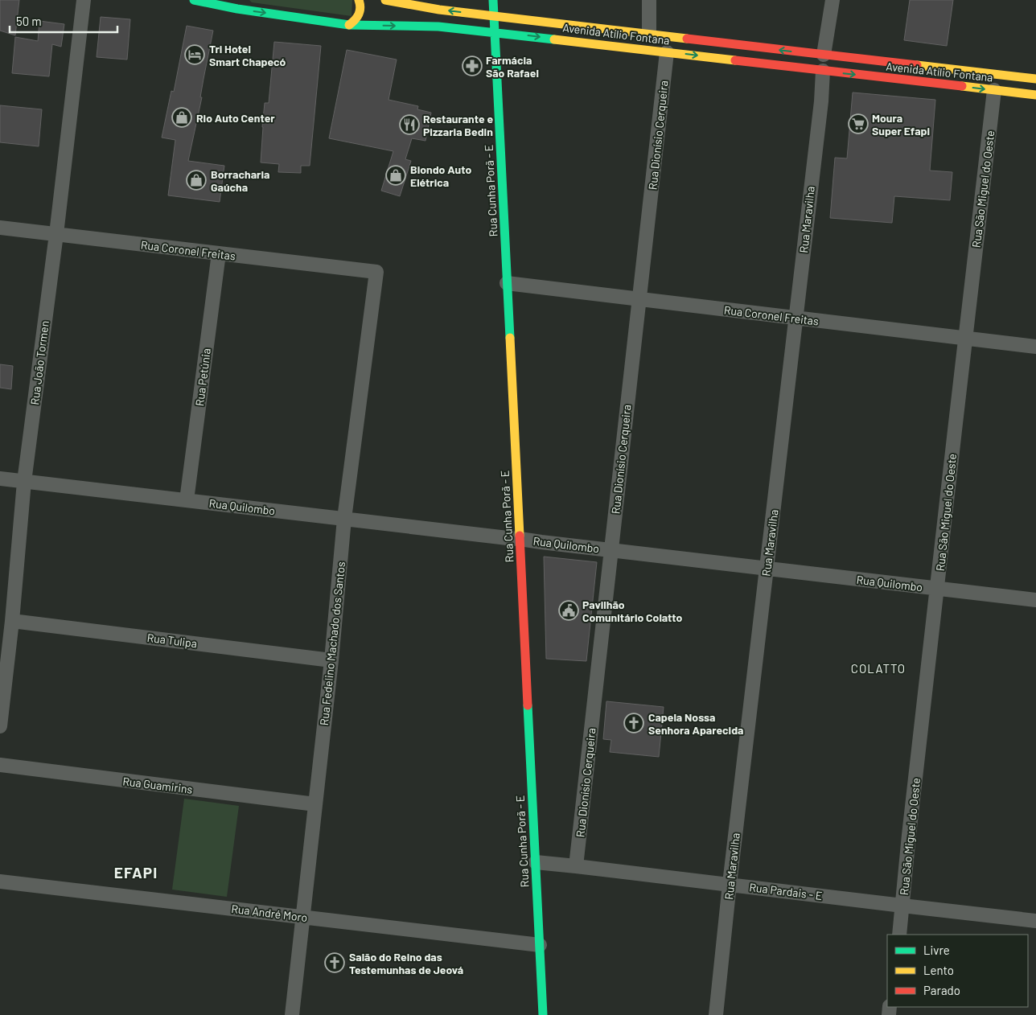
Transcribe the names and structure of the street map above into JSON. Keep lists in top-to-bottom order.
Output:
{
  "streets": {
    "main road": ["Avenida Atílio Fontana", "Rua Cunha Porã - E"],
    "street": [
      "Rua Dionísio Cerqueira",
      "Rua São Miguel do Oeste",
      "Rua Maravilha",
      "Rua Coronel Freitas",
      "Rua João Tormen",
      "Rua Petúnia",
      "Rua Quilombo",
      "Rua Tulipa",
      "Rua Fedelino Machado dos Santos",
      "Rua Guamirins",
      "Rua Pardais - E",
      "Rua André Moro"
    ]
  },
  "crossings": [
    ["Avenida Atílio Fontana", "Rua Dionísio Cerqueira"],
    ["Avenida Atílio Fontana", "Rua São Miguel do Oeste"],
    ["Avenida Atílio Fontana", "Rua Cunha Porã - E"],
    ["Avenida Atílio Fontana", "Rua Maravilha"],
    ["Rua Dionísio Cerqueira", "Rua Coronel Freitas"],
    ["Rua Dionísio Cerqueira", "Rua Quilombo"],
    ["Rua Dionísio Cerqueira", "Rua Pardais - E"],
    ["Rua São Miguel do Oeste", "Rua Coronel Freitas"],
    ["Rua São Miguel do Oeste", "Rua Quilombo"],
    ["Rua São Miguel do Oeste", "Rua Pardais - E"],
    ["Rua Cunha Porã - E", "Rua Coronel Freitas"],
    ["Rua Cunha Porã - E", "Rua Quilombo"],
    ["Rua Cunha Porã - E", "Rua Pardais - E"],
    ["Rua Cunha Porã - E", "Rua André Moro"],
    ["Rua Maravilha", "Rua Coronel Freitas"],
    ["Rua Maravilha", "Rua Quilombo"],
    ["Rua Maravilha", "Rua Pardais - E"],
    ["Rua Coronel Freitas", "Rua João Tormen"],
    ["Rua Coronel Freitas", "Rua Petúnia"],
    ["Rua Coronel Freitas", "Rua Fedelino Machado dos Santos"],
    ["Rua João Tormen", "Rua Quilombo"],
    ["Rua João Tormen", "Rua Tulipa"],
    ["Rua Petúnia", "Rua Quilombo"],
    ["Rua Quilombo", "Rua Fedelino Machado dos Santos"],
    ["Rua Tulipa", "Rua Fedelino Machado dos Santos"],
    ["Rua Fedelino Machado dos Santos", "Rua Guamirins"],
    ["Rua Fedelino Machado dos Santos", "Rua André Moro"]
  ],
  "districts": ["COLATTO", "EFAPI"],
  "places": {
    "hotel": ["Tri Hotel Smart Chapecó"],
    "pharmacy": ["Farmácia São Rafael"],
    "shop": ["Rio Auto Center", "Biondo Auto Elétrica", "Borracharia Gaúcha"],
    "supermarket": ["Moura Super Efapi"],
    "restaurant": ["Restaurante e Pizzaria Bedin"],
    "public building": ["Pavilhão Comunitário Colatto"],
    "church": ["Capela Nossa Senhora Aparecida", "Salão do Reino das Testemunhas de Jeová"]
  },
  "legend": ["Livre", "Lento", "Parado"],
  "scale_bar": "50 m"
}
